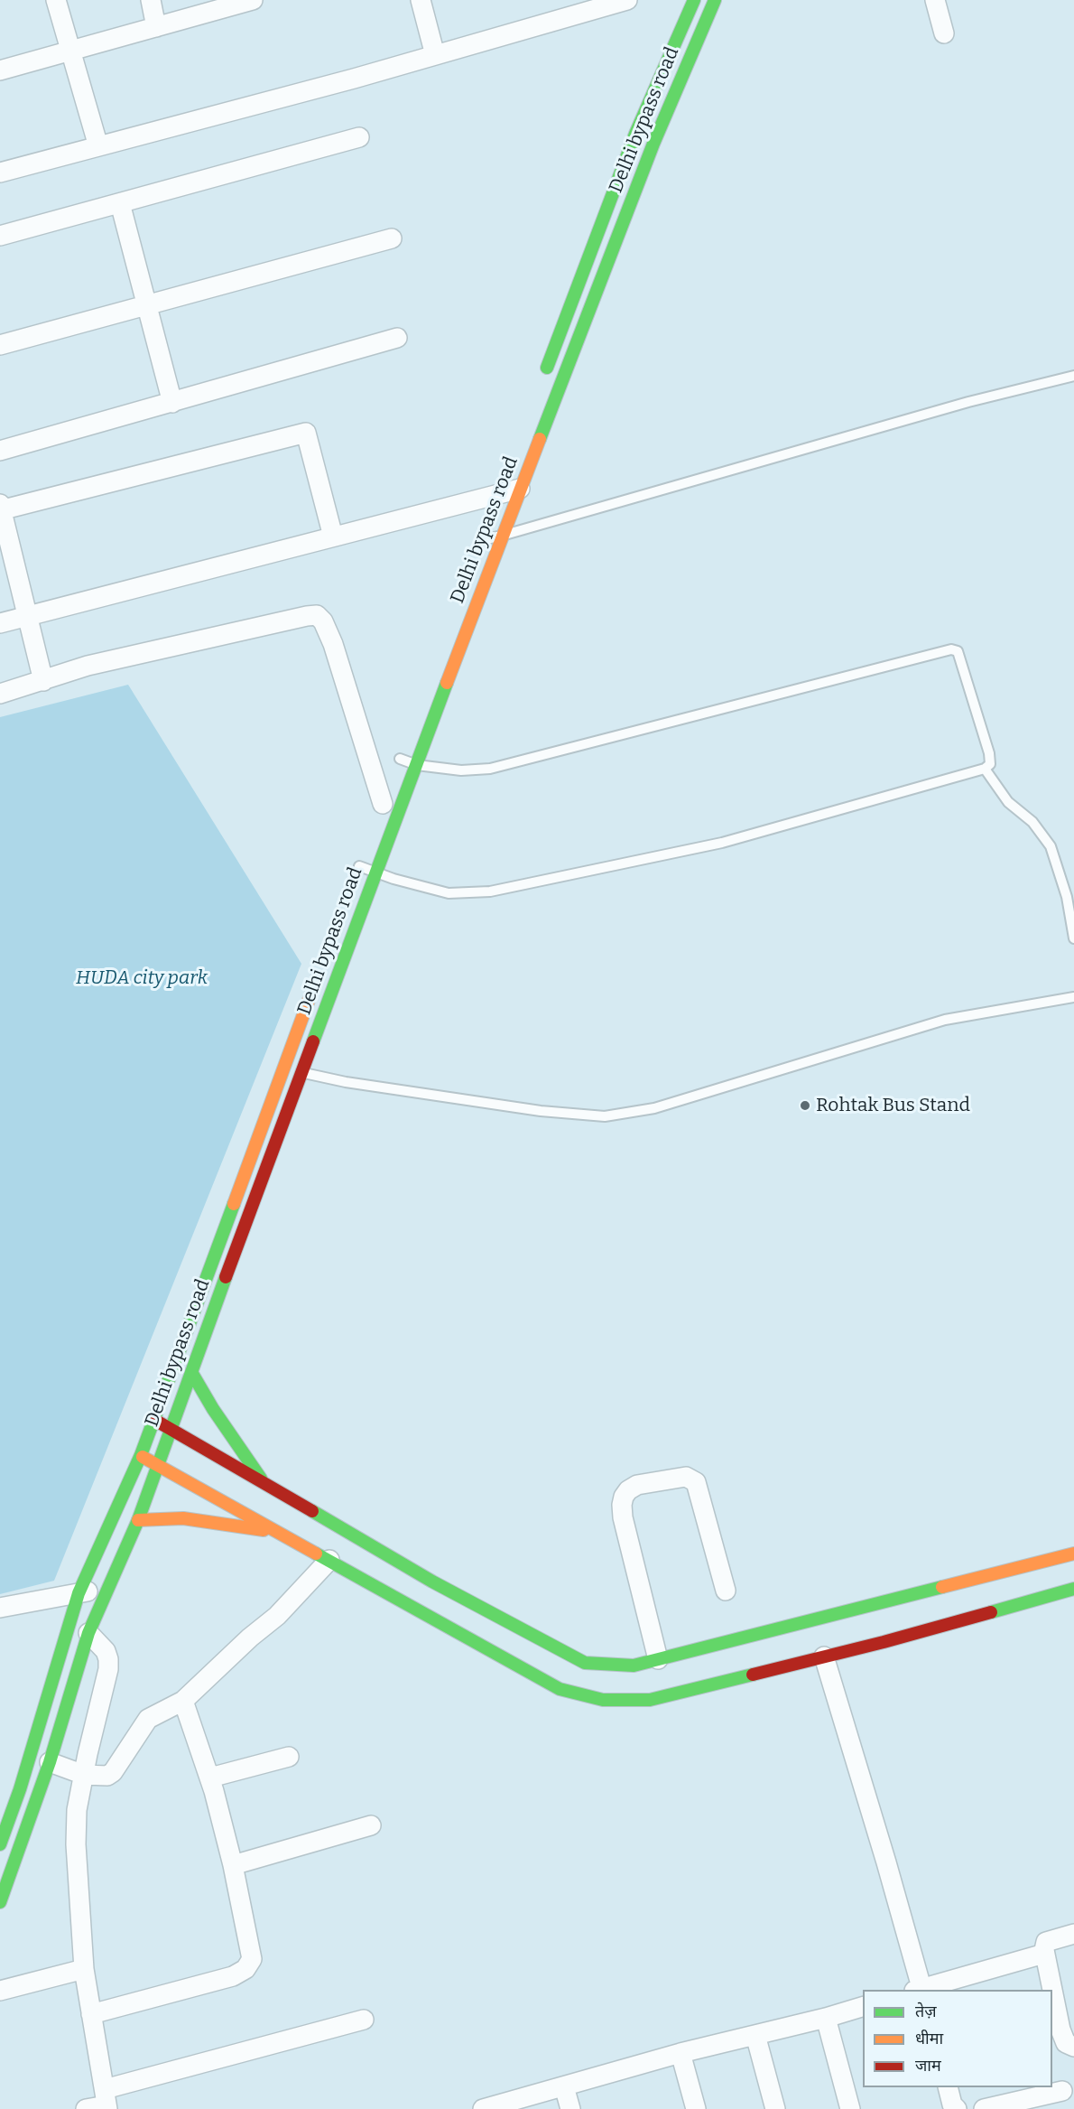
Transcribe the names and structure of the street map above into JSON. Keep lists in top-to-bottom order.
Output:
{
  "streets": {
    "main road": ["Delhi bypass road"]
  },
  "parks": ["HUDA city park"],
  "places": ["Rohtak Bus Stand"],
  "legend": ["तेज़", "धीमा", "जाम"]
}
